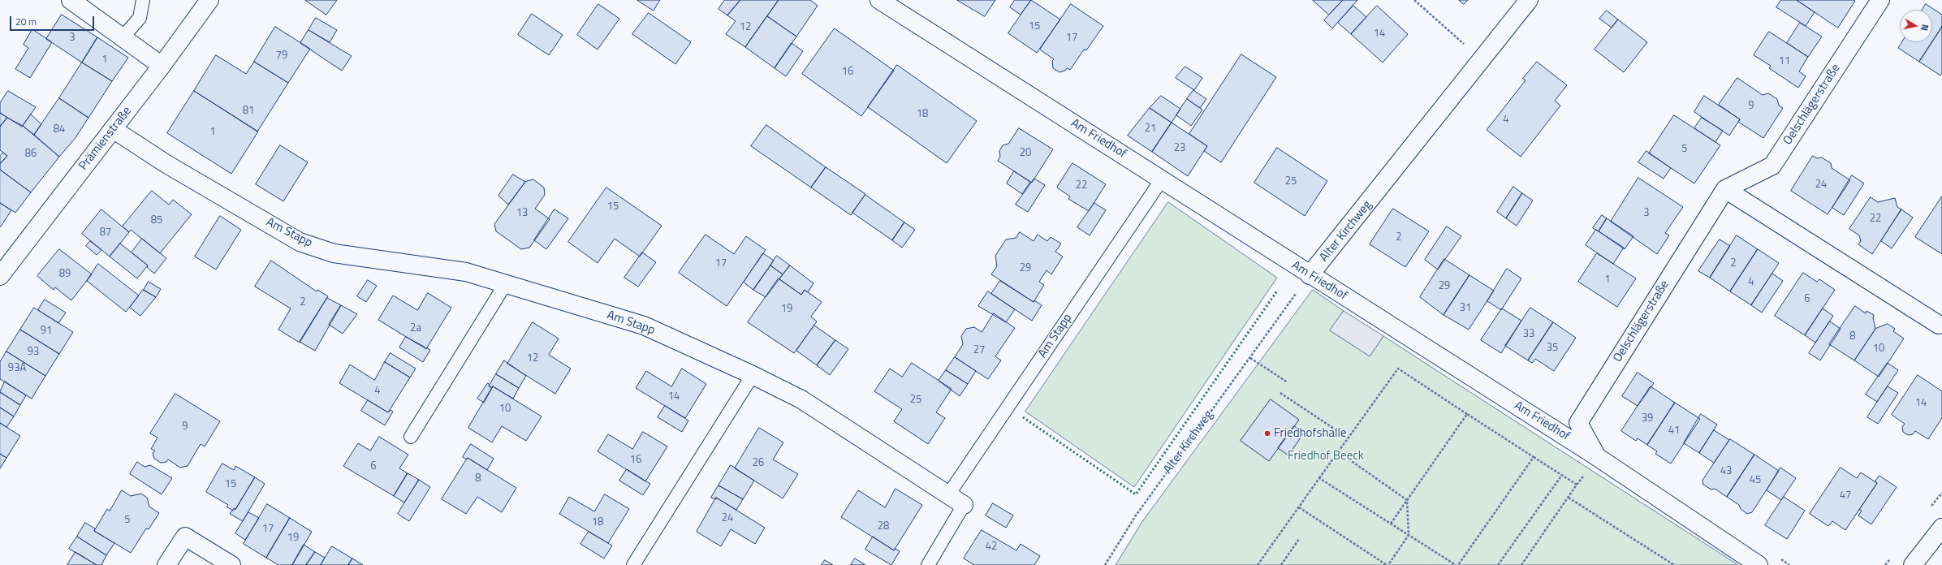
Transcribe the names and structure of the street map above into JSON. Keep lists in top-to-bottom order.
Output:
{
  "streets": {
    "street": [
      "Oelschlägerstraße",
      "Prämienstraße",
      "Am Friedhof",
      "Alter Kirchweg",
      "Am Stapp"
    ]
  },
  "crossings": [
    ["Oelschlägerstraße", "Am Friedhof"],
    ["Prämienstraße", "Am Stapp"],
    ["Am Friedhof", "Alter Kirchweg"],
    ["Am Friedhof", "Am Stapp"]
  ],
  "parks": ["Friedhof Beeck"],
  "places": ["Friedhofshalle"],
  "house_numbers": [
    "15",
    "12",
    "14",
    "3",
    "17",
    "79",
    "1",
    "11",
    "16",
    "9",
    "81",
    "18",
    "4",
    "21",
    "84",
    "1",
    "23",
    "5",
    "20",
    "86",
    "25",
    "24",
    "22",
    "15",
    "13",
    "3",
    "22",
    "85",
    "87",
    "2",
    "17",
    "2",
    "29",
    "89",
    "1",
    "4",
    "29",
    "6",
    "2",
    "31",
    "19",
    "2a",
    "91",
    "33",
    "8",
    "35",
    "10",
    "27",
    "93",
    "12",
    "93A",
    "4",
    "14",
    "25",
    "14",
    "10",
    "39",
    "9",
    "41",
    "16",
    "26",
    "6",
    "43",
    "8",
    "45",
    "15",
    "47",
    "24",
    "5",
    "18",
    "28",
    "17",
    "19",
    "42"
  ],
  "scale_bar": "20 m",
  "north": "right"
}
